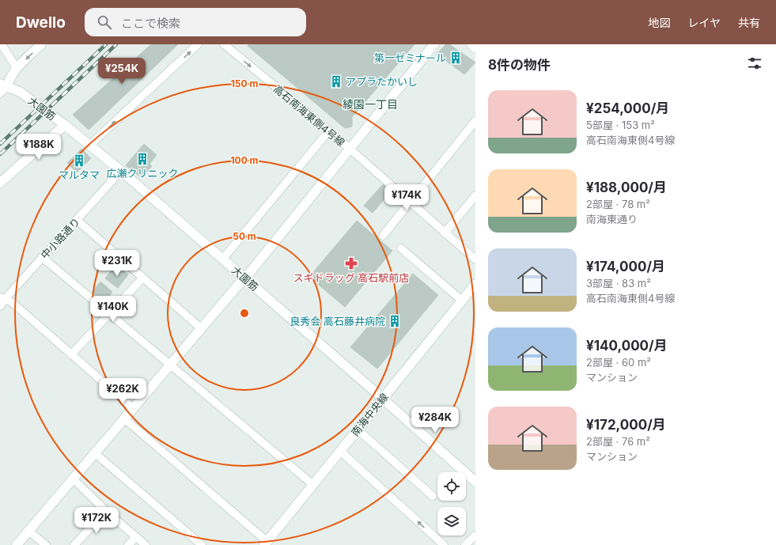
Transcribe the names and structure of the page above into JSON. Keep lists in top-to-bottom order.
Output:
{
  "streets": {
    "street": [
      "大園筋",
      "高石南海東側4号線",
      "中小路通り",
      "南海中央線"
    ]
  },
  "crossings": [
    ["大園筋", "中小路通り"],
    ["大園筋", "南海中央線"]
  ],
  "one_way": ["高石南海東側4号線"],
  "districts": ["綾園一丁目"],
  "places": {
    "building": [
      "第一ゼミナール",
      "アプラたかいし",
      "広瀬クリニック",
      "マルタマ",
      "良秀会 高石藤井病院"
    ],
    "pharmacy": ["スギドラッグ 高石駅前店"]
  },
  "page": {
    "header": "Dwello",
    "search": "ここで検索",
    "nav": ["地図", "レイヤ", "共有"],
    "heading": "8件の物件",
    "price": [
      "¥254K",
      "¥188K",
      "¥174K",
      "¥231K",
      "¥140K",
      "¥262K",
      "¥284K",
      "¥172K"
    ],
    "list": [
      {
        "name": "¥254,000/月",
        "note": "5部屋 · 153 m² · 高石南海東側4号線"
      },
      {
        "name": "¥188,000/月",
        "note": "2部屋 · 78 m² · 南海東通り"
      },
      {
        "name": "¥174,000/月",
        "note": "3部屋 · 83 m² · 高石南海東側4号線"
      },
      {
        "name": "¥140,000/月",
        "note": "2部屋 · 60 m² · マンション"
      },
      {
        "name": "¥172,000/月",
        "note": "2部屋 · 76 m² · マンション"
      }
    ]
  },
  "rings": ["150 m", "100 m", "50 m"]
}
